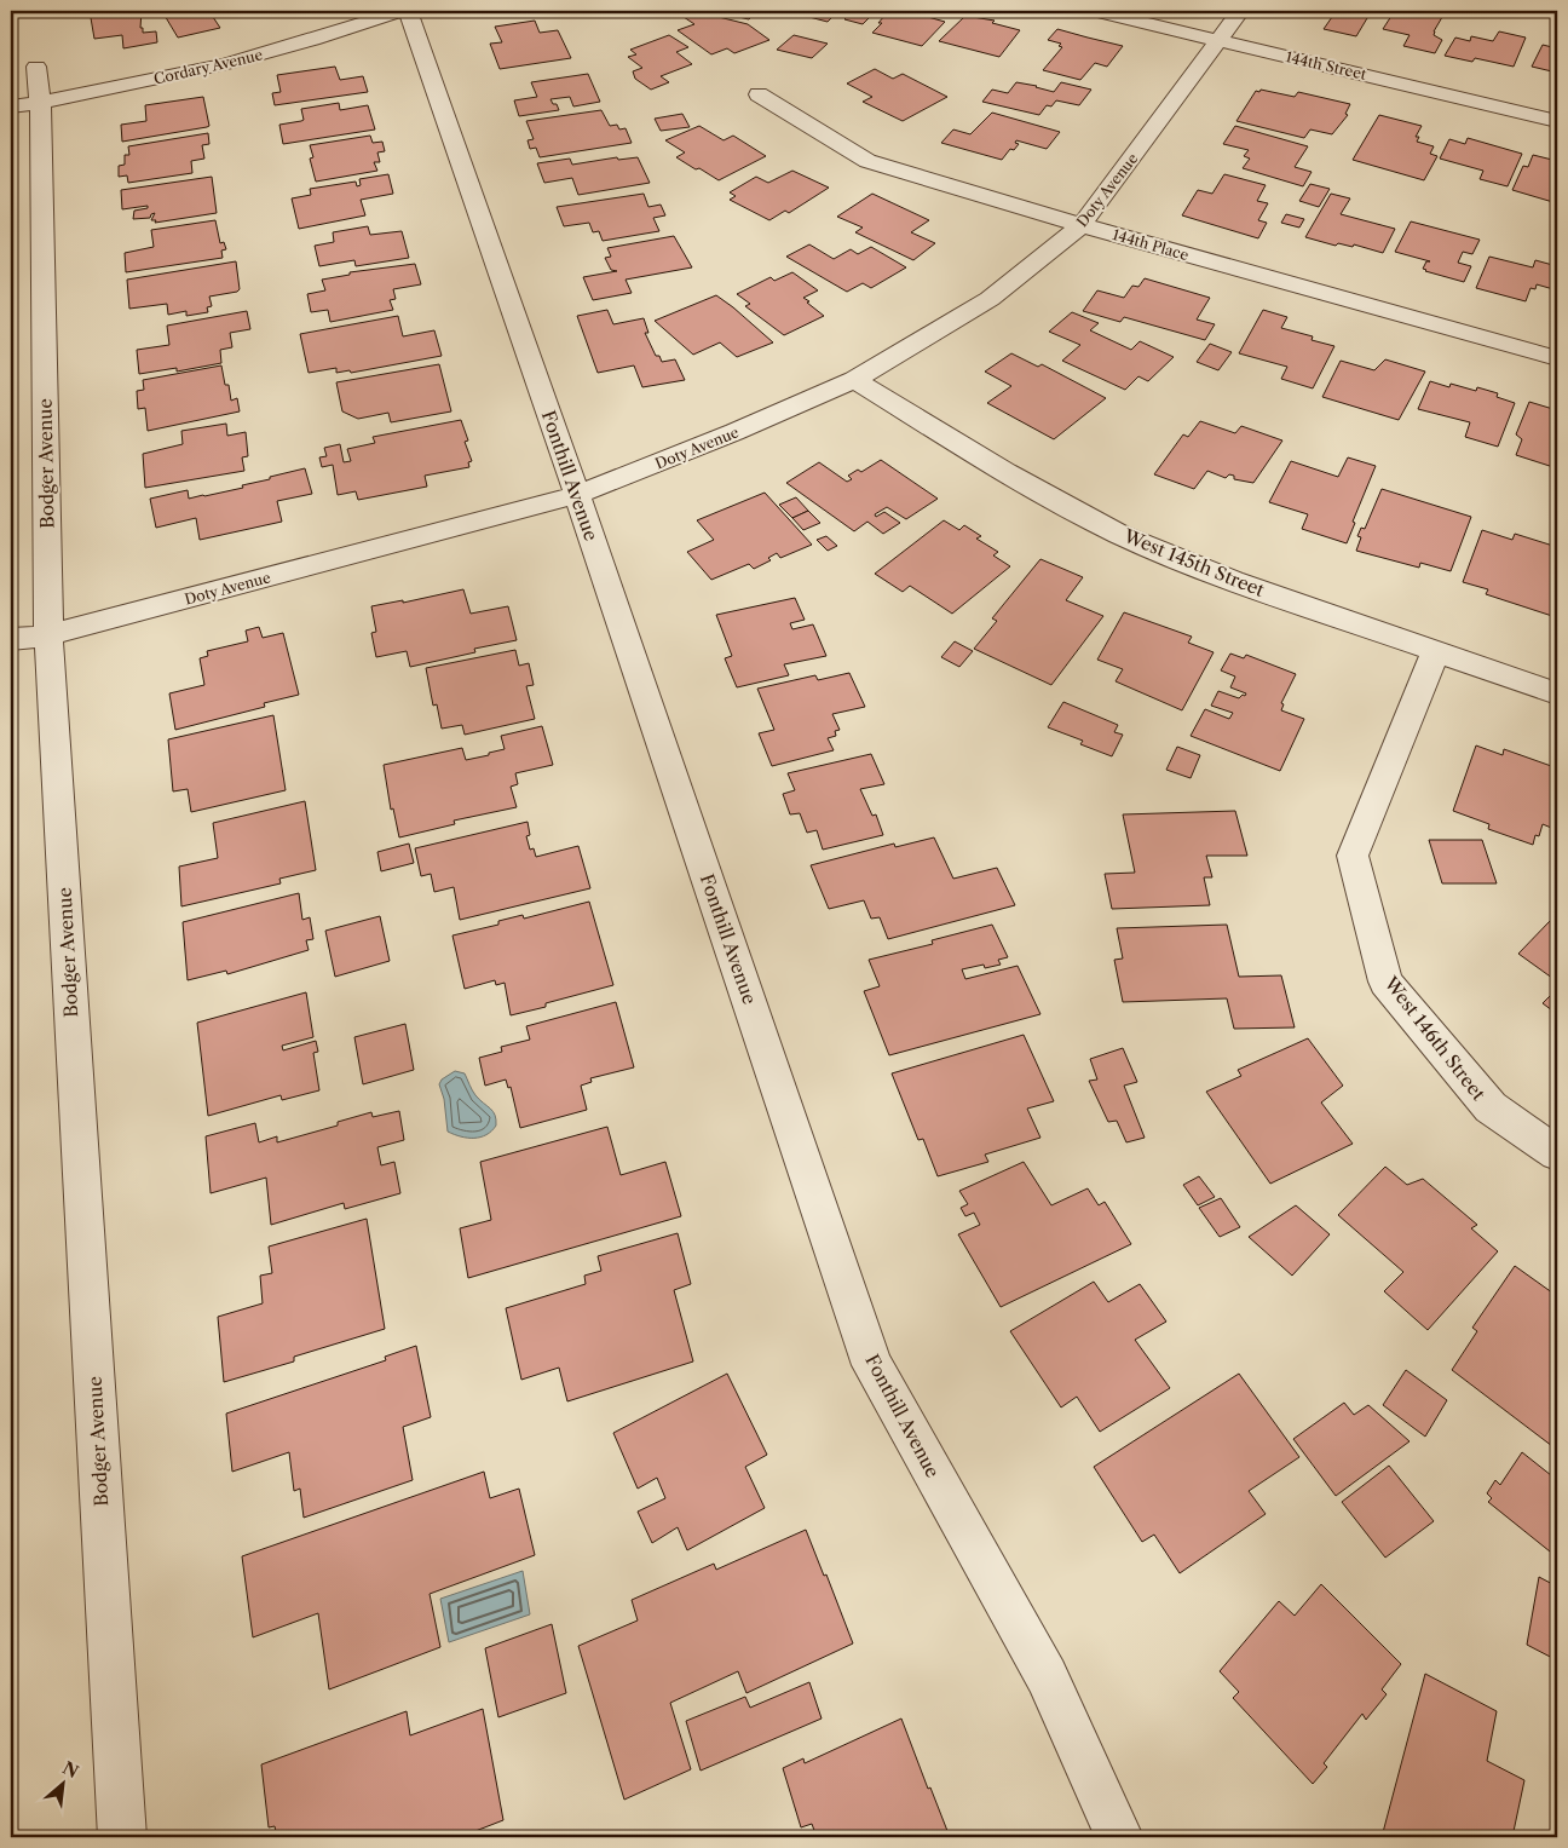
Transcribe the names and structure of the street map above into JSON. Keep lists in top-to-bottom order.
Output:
{
  "streets": {
    "street": [
      "144th Street",
      "Cordary Avenue",
      "Doty Avenue",
      "144th Place",
      "Bodger Avenue",
      "Fonthill Avenue",
      "West 145th Street",
      "West 146th Street"
    ]
  },
  "crossings": [
    ["144th Street", "Doty Avenue"],
    ["Cordary Avenue", "Bodger Avenue"],
    ["Doty Avenue", "144th Place"],
    ["Doty Avenue", "Bodger Avenue"],
    ["Doty Avenue", "Fonthill Avenue"],
    ["Doty Avenue", "West 145th Street"],
    ["West 145th Street", "West 146th Street"]
  ],
  "north": "top right"
}
